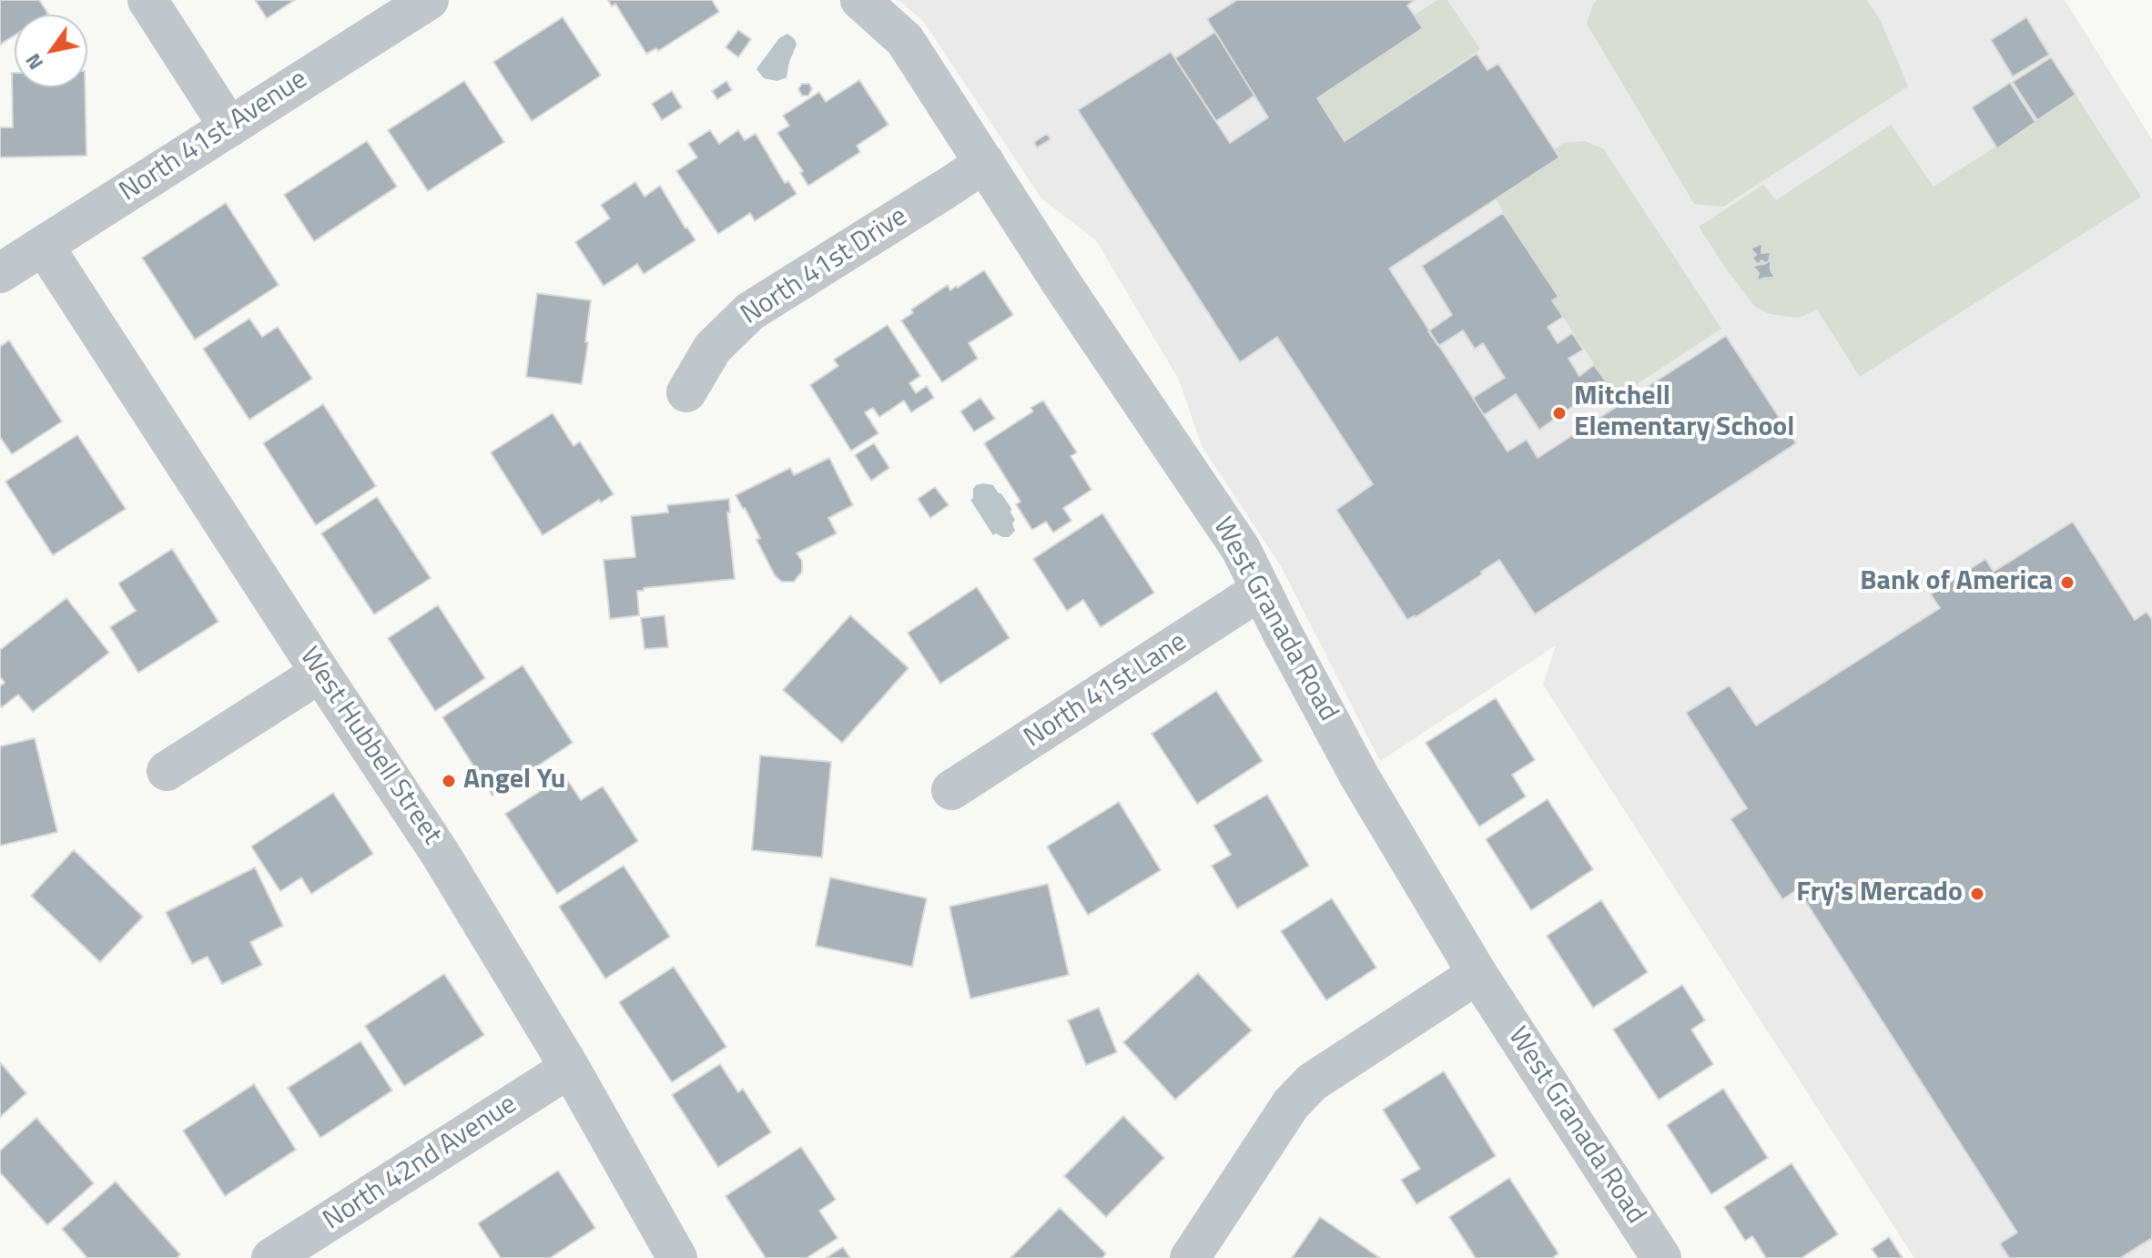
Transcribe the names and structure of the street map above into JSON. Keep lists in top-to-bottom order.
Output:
{
  "streets": {
    "street": [
      "North 41st Avenue",
      "North 41st Drive",
      "West Granada Road",
      "North 41st Lane",
      "West Hubbell Street",
      "North 42nd Avenue"
    ]
  },
  "crossings": [
    ["North 41st Avenue", "West Hubbell Street"],
    ["North 41st Drive", "West Granada Road"],
    ["West Granada Road", "North 41st Lane"],
    ["West Hubbell Street", "North 42nd Avenue"]
  ],
  "places": [
    "Mitchell Elementary School",
    "Bank of America",
    "Angel Yu",
    "Fry's Mercado"
  ],
  "north": "bottom left"
}
